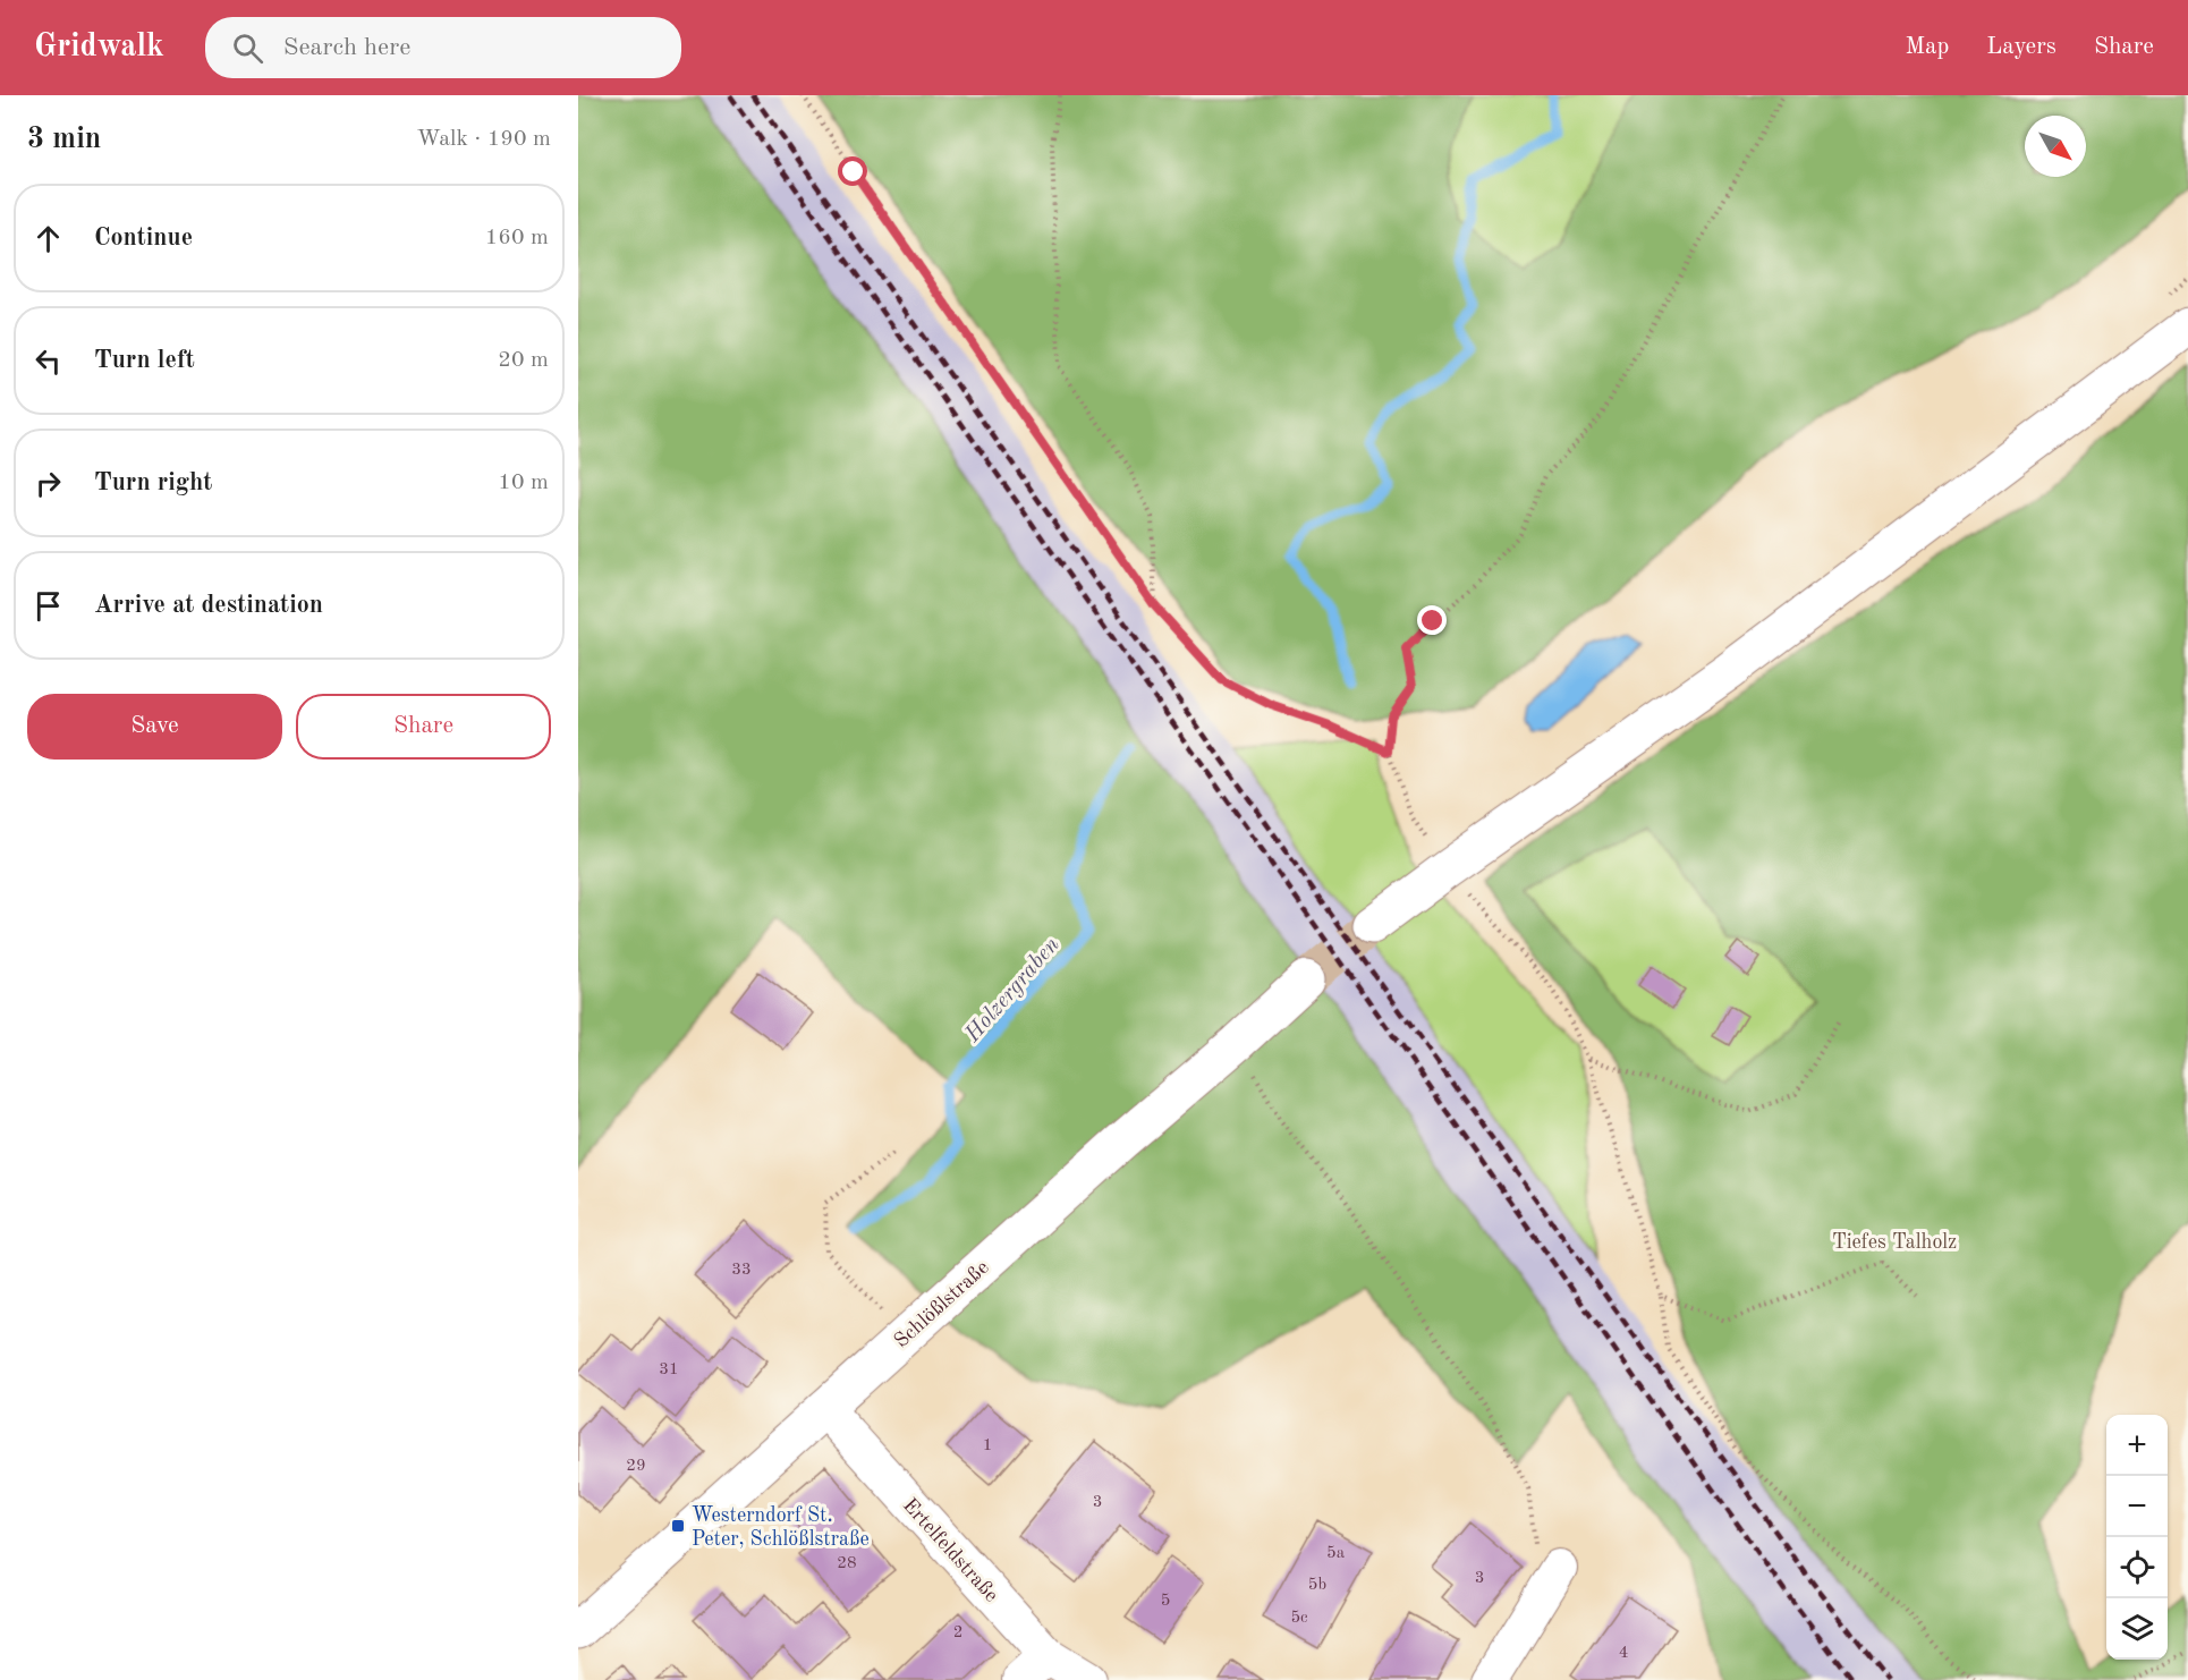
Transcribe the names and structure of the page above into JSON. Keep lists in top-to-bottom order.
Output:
{
  "streets": {
    "street": ["Schlößlstraße", "Ertelfeldstraße"]
  },
  "crossings": [
    ["Schlößlstraße", "Ertelfeldstraße"]
  ],
  "water": ["Holzergraben"],
  "parks": ["Tiefes Talholz"],
  "places": {
    "transit": ["Westerndorf St. Peter, Schlößlstraße"]
  },
  "house_numbers": [
    "33",
    "31",
    "1",
    "29",
    "3",
    "5a",
    "28",
    "3",
    "5b",
    "5",
    "5c",
    "2",
    "4"
  ],
  "north": "bottom right",
  "page": {
    "header": "Gridwalk",
    "search": "Search here",
    "nav": ["Map", "Layers", "Share"],
    "heading": ["3 min", "Walk · 190 m"],
    "list": [
      ["Continue", "160 m"],
      ["Turn left", "20 m"],
      ["Turn right", "10 m"],
      "Arrive at destination"
    ],
    "buttons": ["Save", "Share"],
    "map_buttons": ["+", "−"]
  }
}
